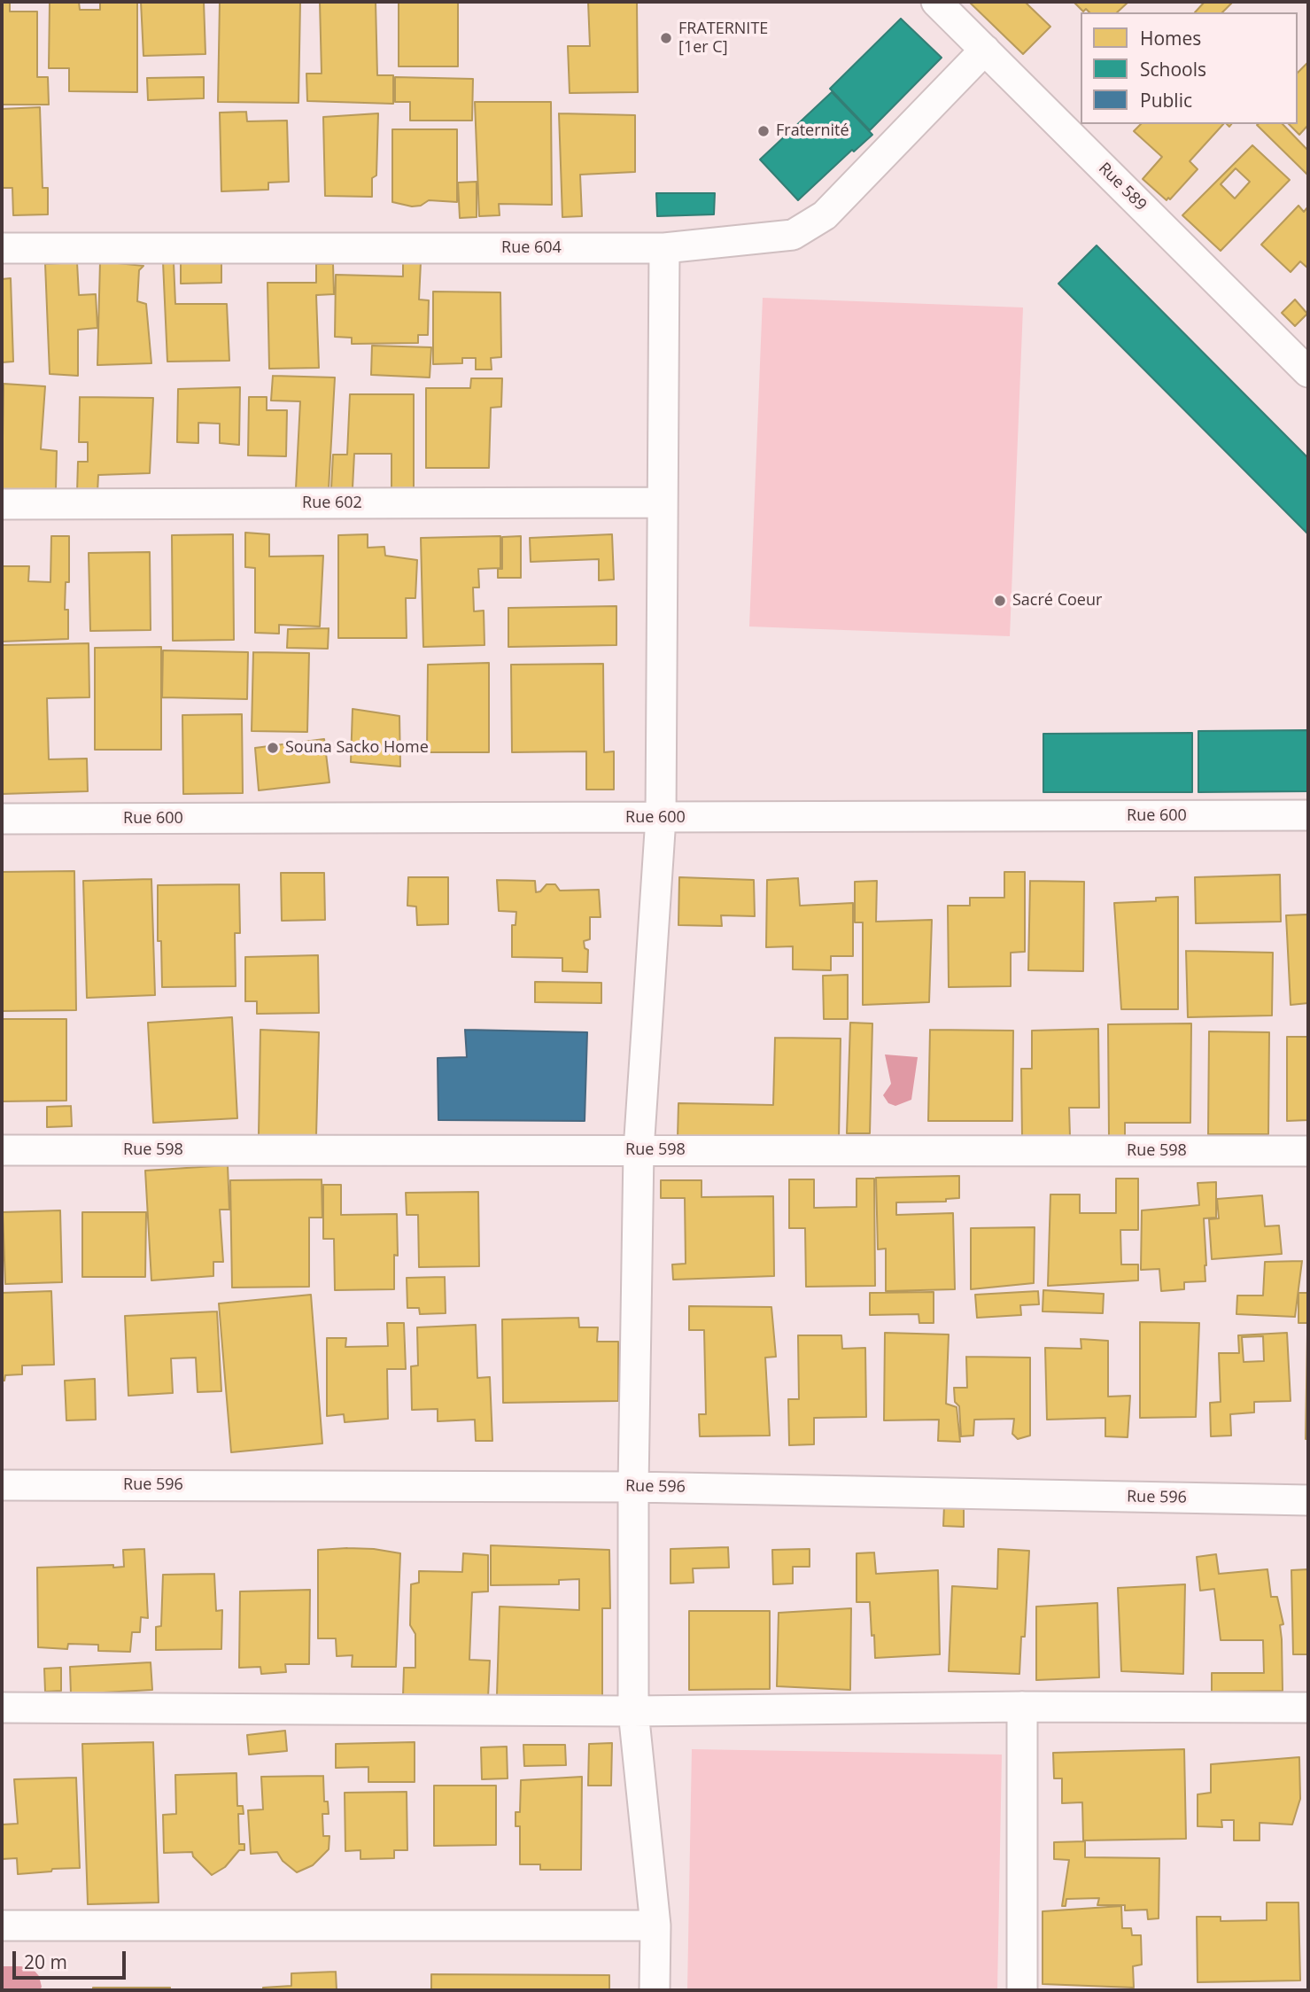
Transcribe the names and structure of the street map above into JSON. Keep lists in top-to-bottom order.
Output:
{
  "streets": {
    "street": [
      "Rue 589",
      "Rue 604",
      "Rue 602",
      "Rue 600",
      "Rue 598",
      "Rue 596"
    ]
  },
  "crossings": [
    ["Rue 589", "Rue 604"]
  ],
  "places": [
    "FRATERNITE [1er C]",
    "Fraternité",
    "Sacré Coeur",
    "Souna Sacko Home"
  ],
  "legend": ["Homes", "Schools", "Public"],
  "scale_bar": "20 m"
}
